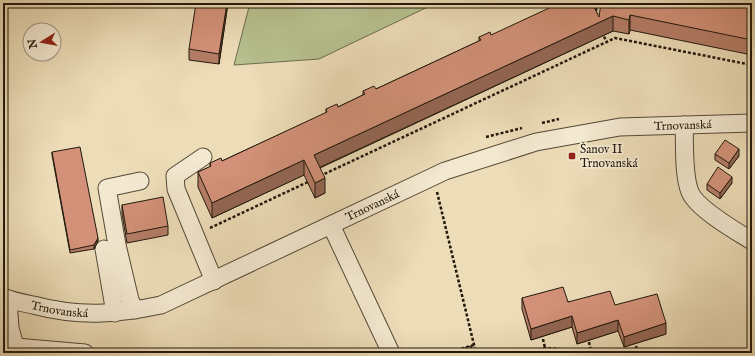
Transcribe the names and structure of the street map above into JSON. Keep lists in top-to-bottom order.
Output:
{
  "streets": {
    "street": ["Trnovanská"]
  },
  "places": {
    "transit": ["Šanov II Trnovanská"]
  },
  "north": "left"
}
